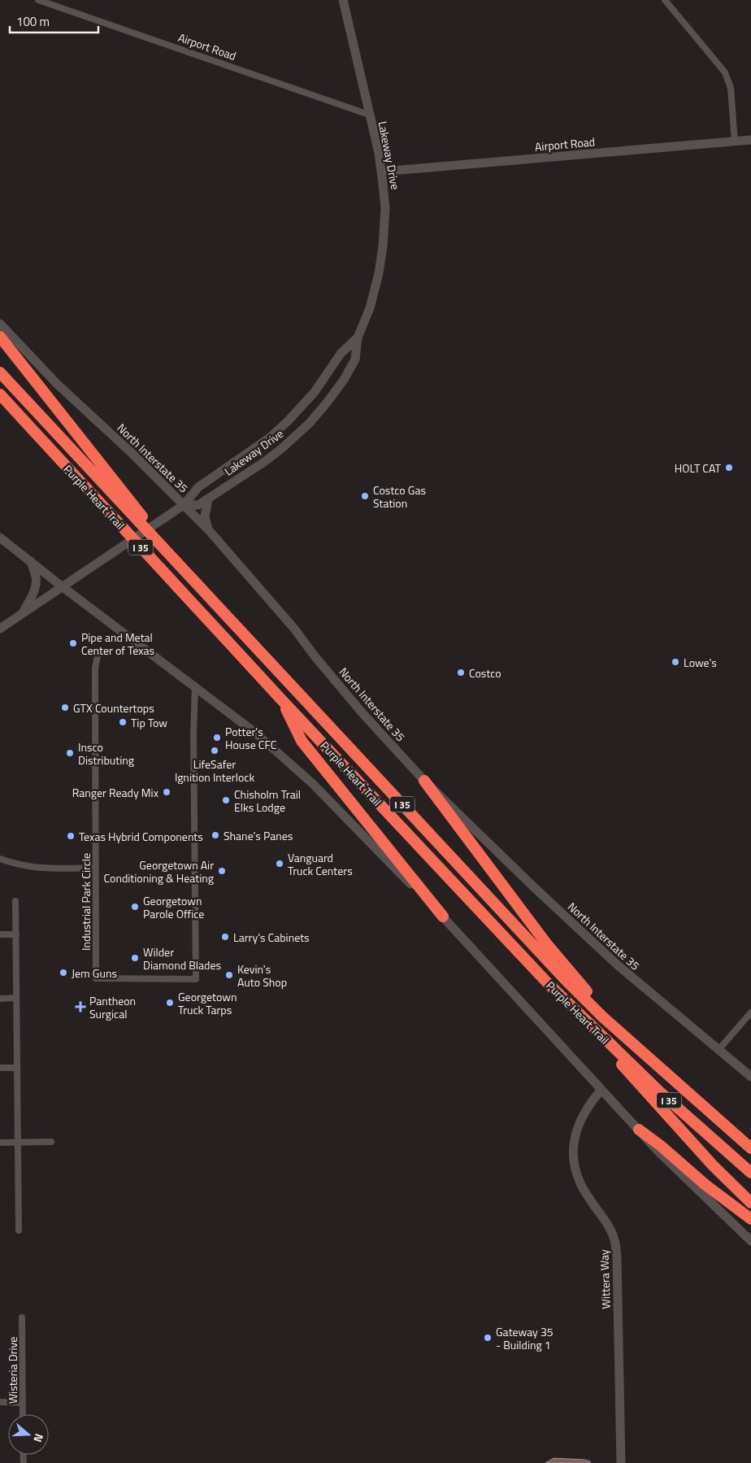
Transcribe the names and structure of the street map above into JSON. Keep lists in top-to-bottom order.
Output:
{
  "streets": {
    "highway": ["Purple Heart Trail", "I 35"],
    "main road": [
      "Airport Road",
      "Lakeway Drive",
      "North Interstate 35",
      "Wittera Way"
    ],
    "street": ["Industrial Park Circle", "Wisteria Drive"]
  },
  "crossings": [
    ["Airport Road", "Lakeway Drive"],
    ["Lakeway Drive", "North Interstate 35"]
  ],
  "places": {
    "other": [
      "HOLT CAT",
      "Costco Gas Station",
      "Pipe and Metal Center of Texas",
      "Lowe's",
      "Costco",
      "GTX Countertops",
      "Tip Tow",
      "Potter's House CFC",
      "LifeSafer Ignition Interlock",
      "Insco Distributing",
      "Ranger Ready Mix",
      "Chisholm Trail Elks Lodge",
      "Shane’s Panes",
      "Texas Hybrid Components",
      "Vanguard Truck Centers",
      "Georgetown Air Conditioning & Heating",
      "Georgetown Parole Office",
      "Larry's Cabinets",
      "Wilder Diamond Blades",
      "Jem Guns",
      "Kevin's Auto Shop",
      "Georgetown Truck Tarps",
      "Gateway 35 - Building 1"
    ],
    "health": ["Pantheon Surgical"]
  },
  "scale_bar": "100 m",
  "north": "right"
}
